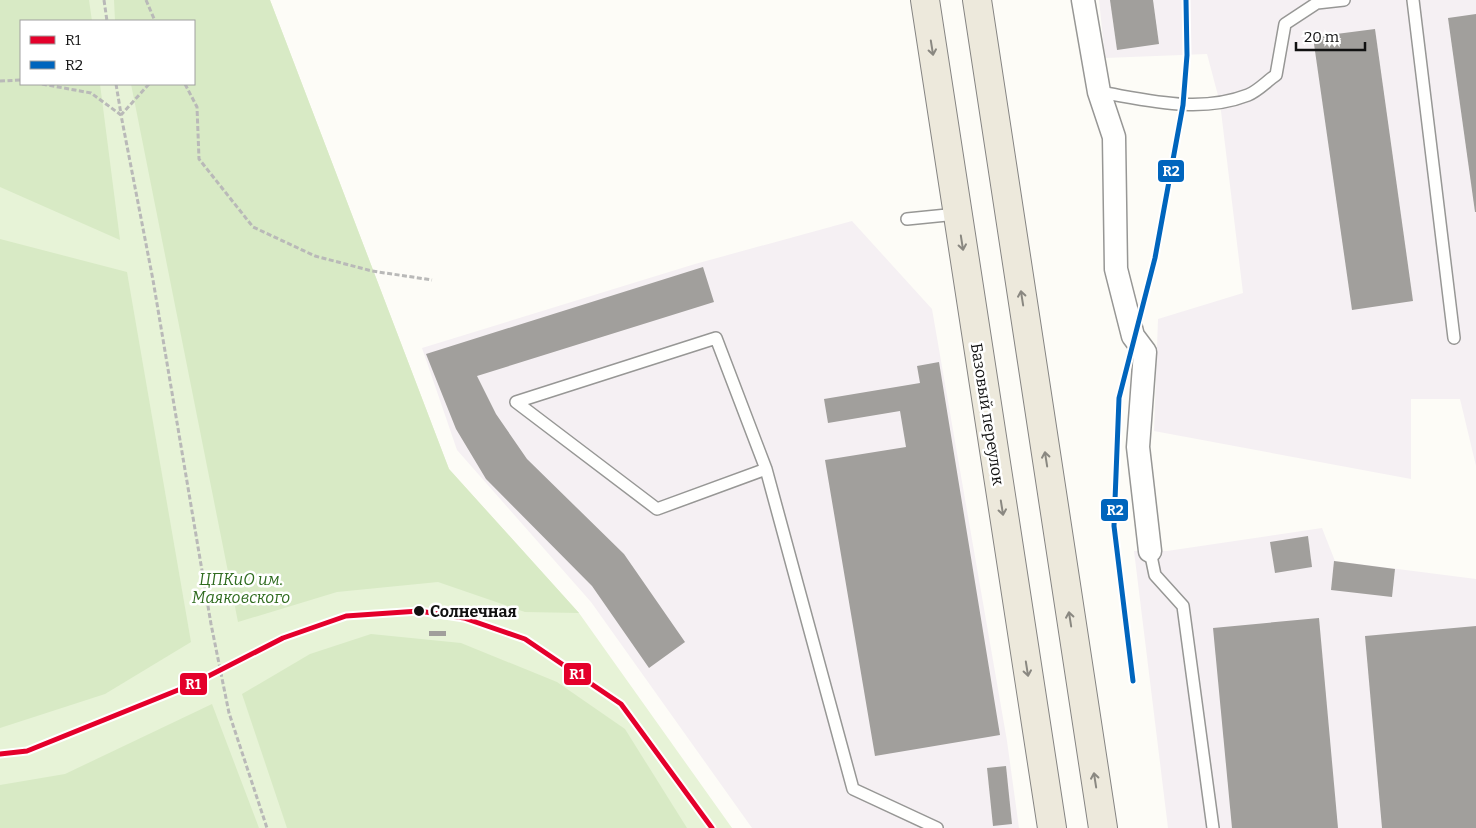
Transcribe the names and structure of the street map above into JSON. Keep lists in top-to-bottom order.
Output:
{
  "streets": {
    "main road": ["Базовый переулок"]
  },
  "parks": ["ЦПКиО им. Маяковского"],
  "places": ["Солнечная"],
  "lines": ["transit line R2", "transit line R1"],
  "legend": ["R1", "R2"],
  "scale_bar": "20 m"
}
